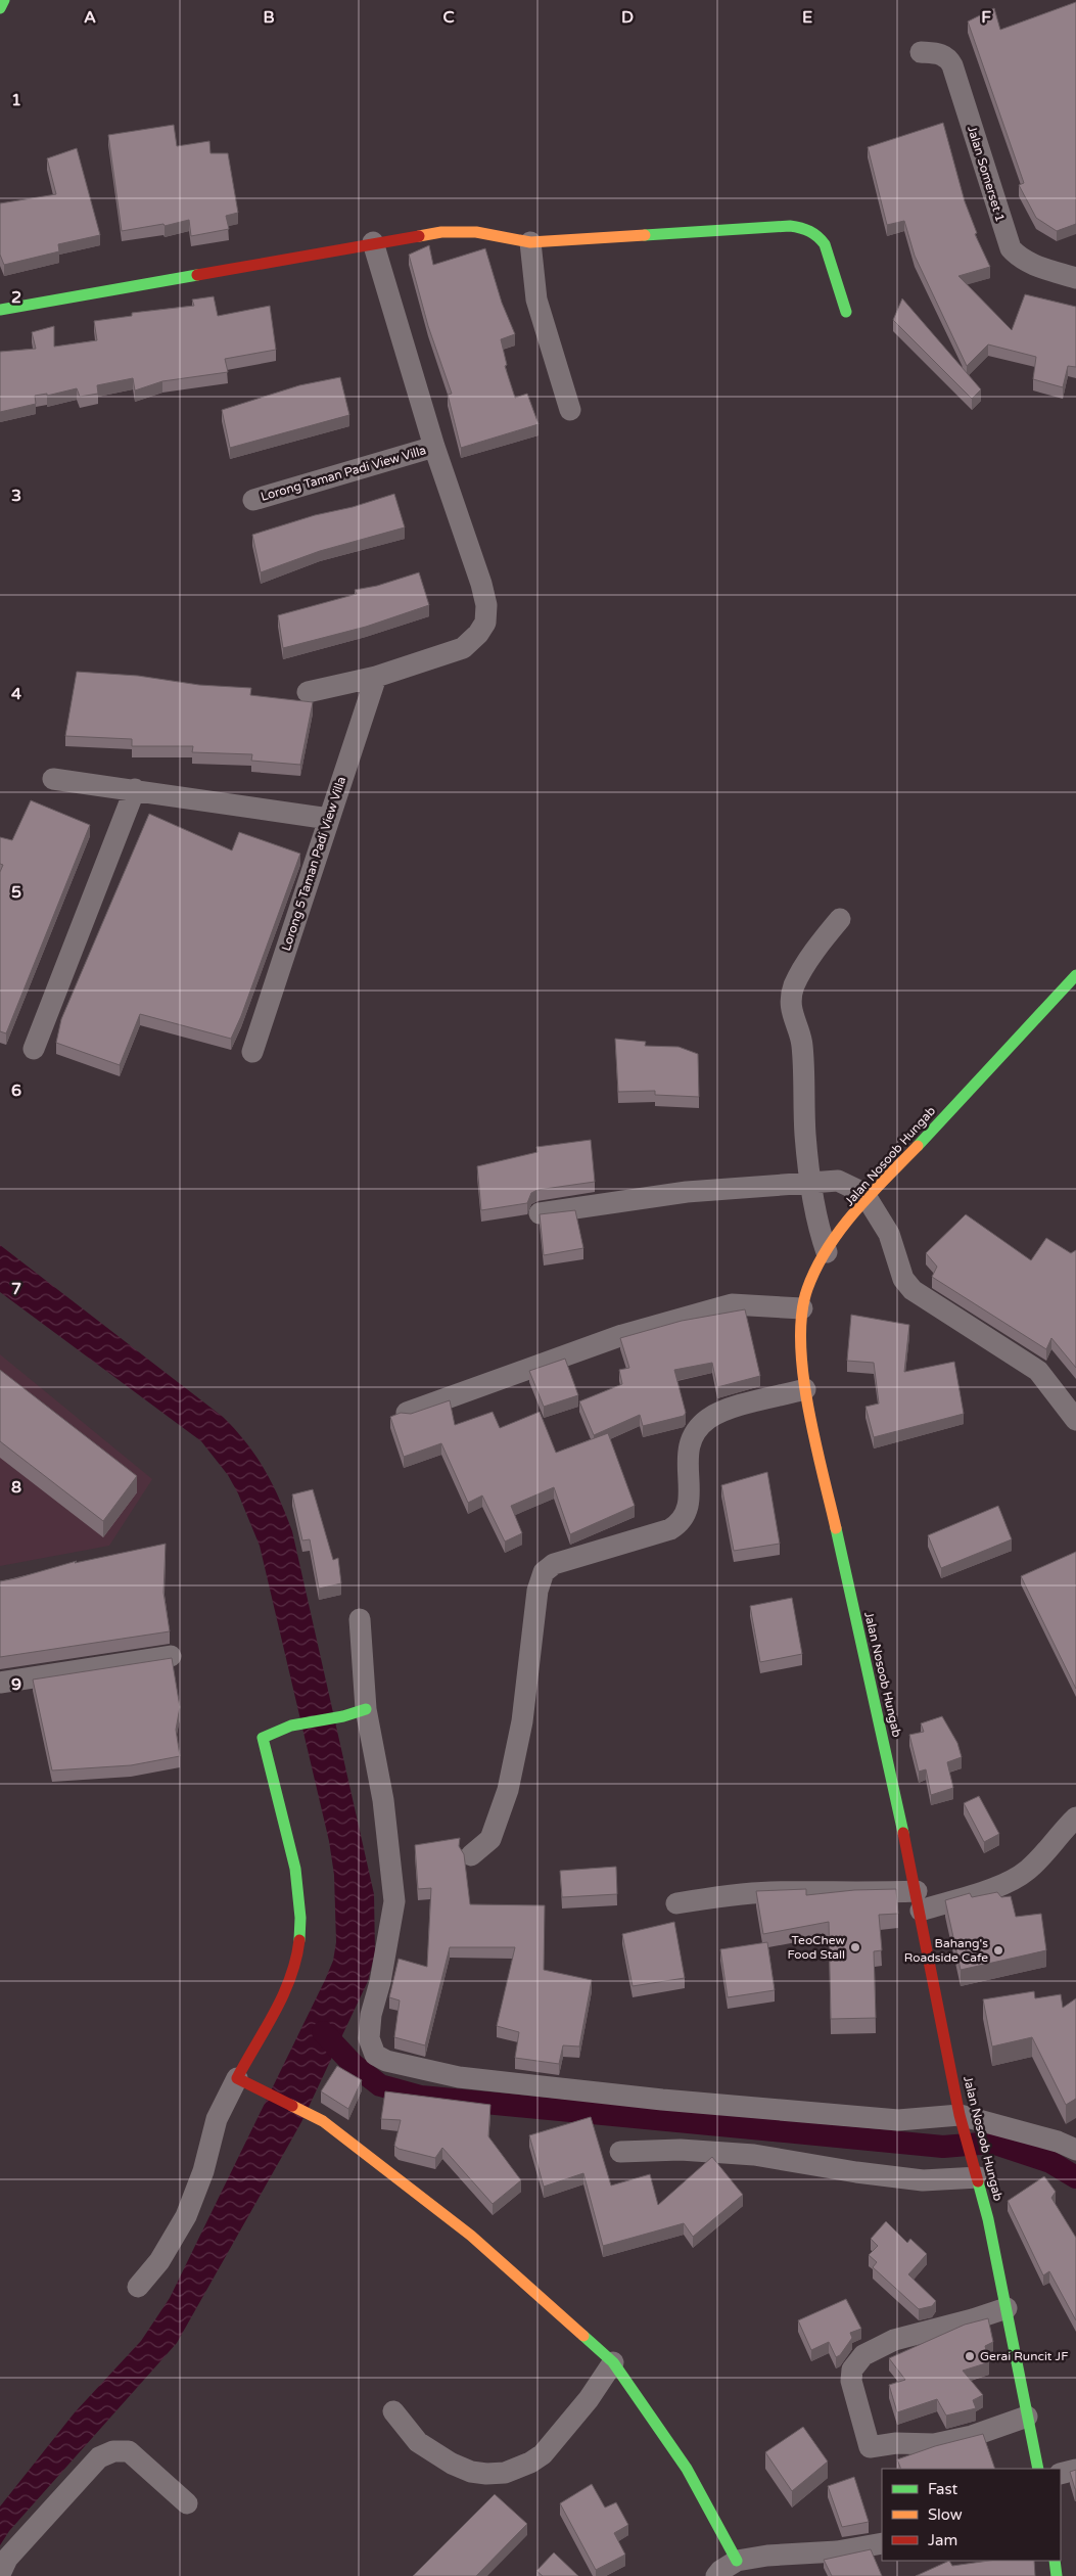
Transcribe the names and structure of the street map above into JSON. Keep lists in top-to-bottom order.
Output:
{
  "streets": {
    "street": [
      "Jalan Somerset 1",
      "Lorong Taman Padi View Villa",
      "Lorong 5 Taman Padi View Villa",
      "Jalan Nosoob Hungab"
    ]
  },
  "places": ["TeoChew Food Stall", "Bahang's Roadside Cafe", "Gerai Runcit JF"],
  "legend": ["Fast", "Slow", "Jam"],
  "grid": {
    "columns": [
      "A",
      "B",
      "C",
      "D",
      "E",
      "F"
    ],
    "rows": [
      "1",
      "2",
      "3",
      "4",
      "5",
      "6",
      "7",
      "8",
      "9"
    ]
  }
}
